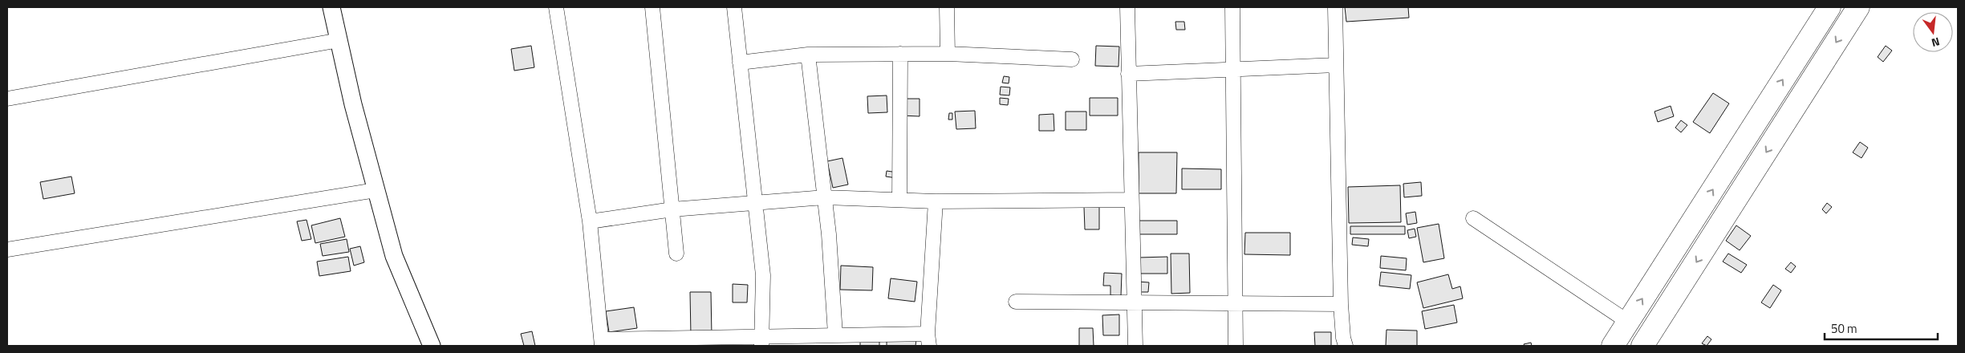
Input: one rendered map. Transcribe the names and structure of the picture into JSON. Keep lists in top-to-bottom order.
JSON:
{
  "scale_bar": "50 m",
  "north": "bottom"
}
